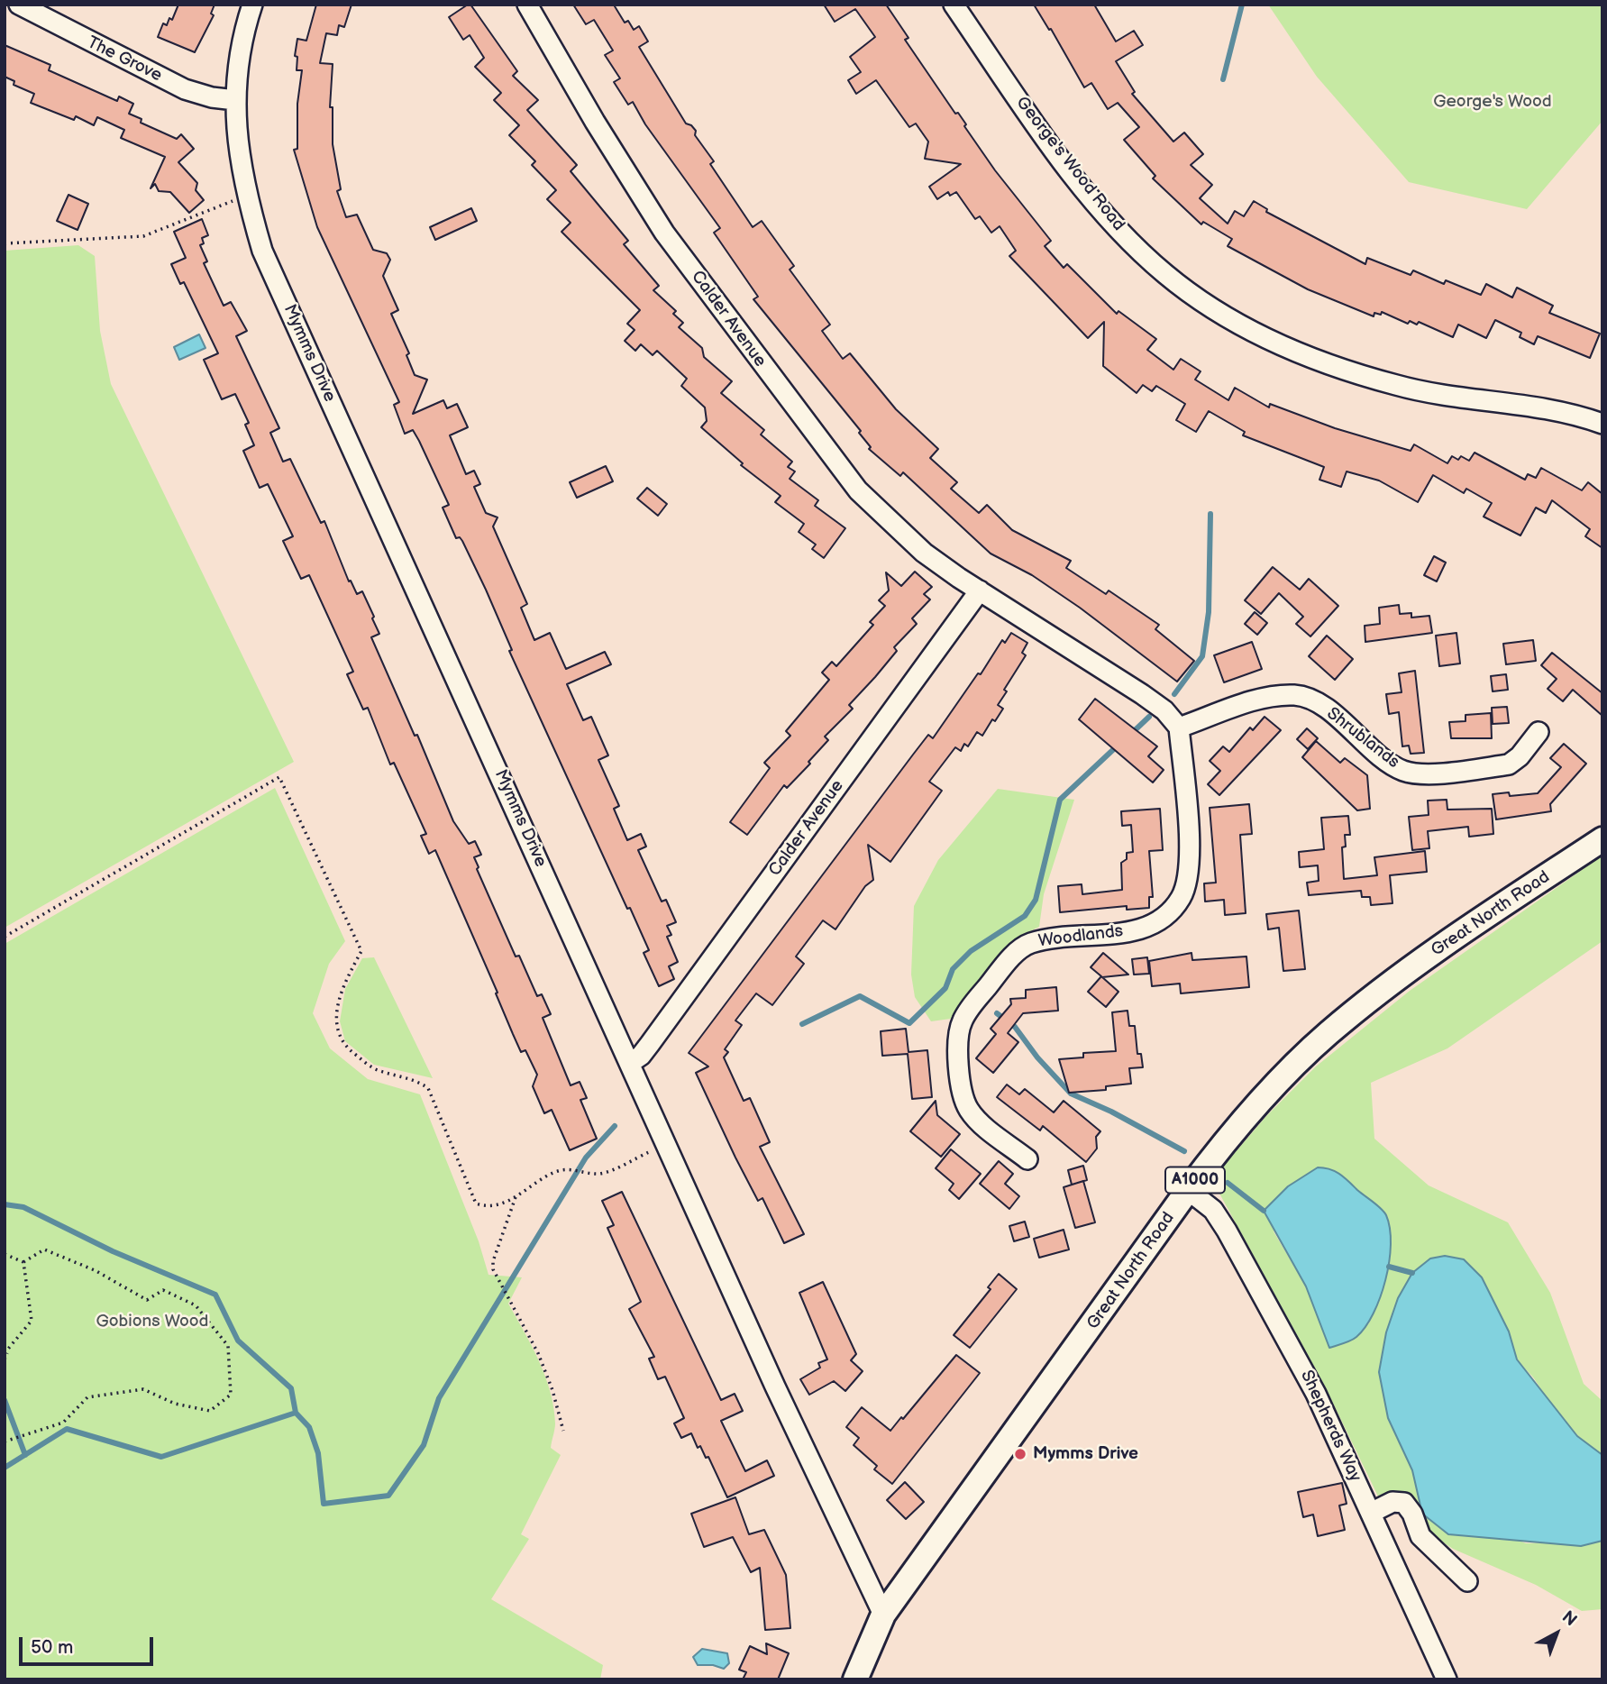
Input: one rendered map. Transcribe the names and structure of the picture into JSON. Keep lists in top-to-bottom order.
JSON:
{
  "streets": {
    "main road": ["Great North Road", "A1000"],
    "street": [
      "The Grove",
      "George's Wood Road",
      "Calder Avenue",
      "Mymms Drive",
      "Shrublands",
      "Woodlands",
      "Shepherds Way"
    ]
  },
  "crossings": [
    ["The Grove", "Mymms Drive"],
    ["Calder Avenue", "Mymms Drive"],
    ["Calder Avenue", "Shrublands"],
    ["Calder Avenue", "Woodlands"],
    ["Mymms Drive", "Great North Road"],
    ["Shrublands", "Woodlands"],
    ["Great North Road", "Shepherds Way"]
  ],
  "parks": ["George's Wood", "Gobions Wood"],
  "places": ["Mymms Drive"],
  "scale_bar": "50 m",
  "north": "top right"
}
